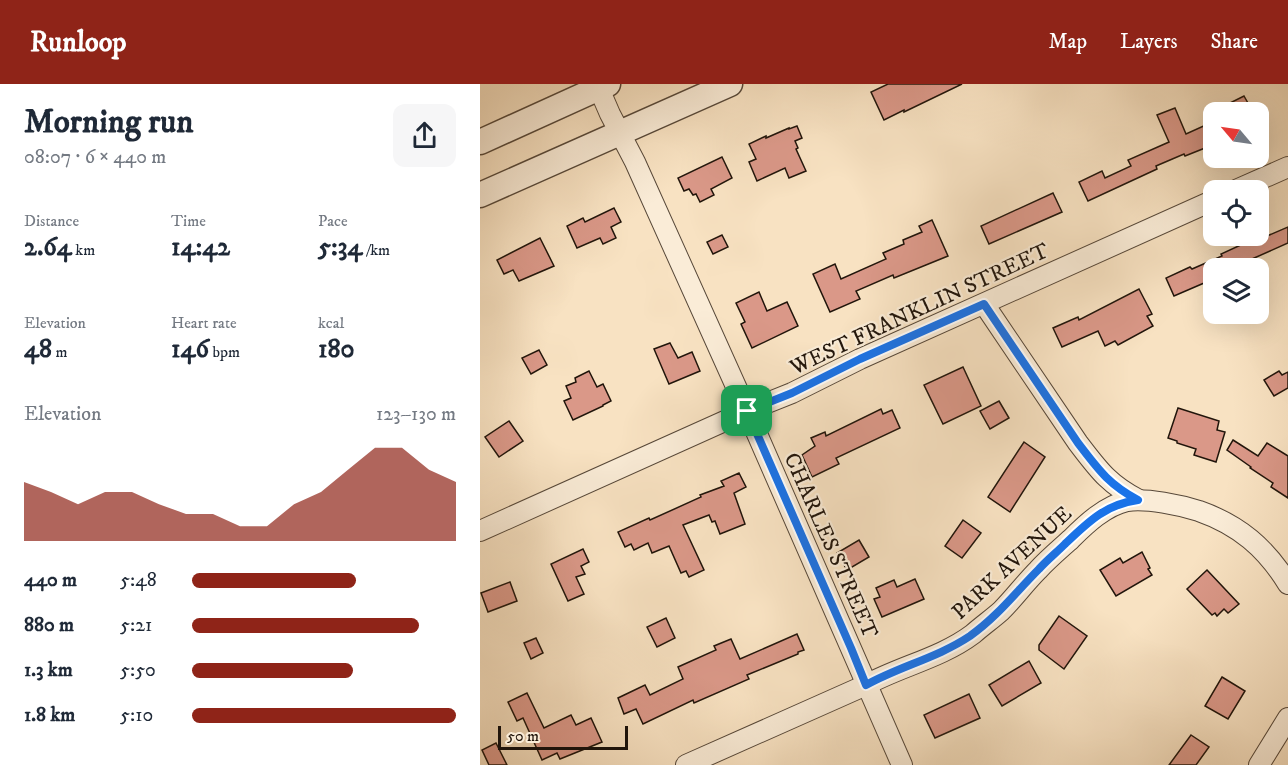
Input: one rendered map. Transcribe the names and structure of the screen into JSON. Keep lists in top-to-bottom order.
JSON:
{
  "streets": {
    "street": ["WEST FRANKLIN STREET", "CHARLES STREET", "PARK AVENUE"]
  },
  "crossings": [
    ["WEST FRANKLIN STREET", "CHARLES STREET"],
    ["CHARLES STREET", "PARK AVENUE"]
  ],
  "scale_bar": "50 m",
  "north": "top left",
  "page": {
    "header": "Runloop",
    "nav": ["Map", "Layers", "Share"],
    "heading": ["Morning run", "08:07 · 6 × 440 m"],
    "stats": [
      ["Distance", "2.64 km"],
      ["Time", "14:42"],
      ["Pace", "5:34 /km"],
      ["Elevation", "48 m"],
      ["Heart rate", "146 bpm"],
      ["kcal", "180"]
    ],
    "chart": ["Elevation", "123–130 m"],
    "list": [
      {
        "name": "440 m",
        "note": "5:48"
      },
      {
        "name": "880 m",
        "note": "5:21"
      },
      {
        "name": "1.3 km",
        "note": "5:50"
      },
      {
        "name": "1.8 km",
        "note": "5:10"
      }
    ],
    "scale": "50 m"
  }
}
